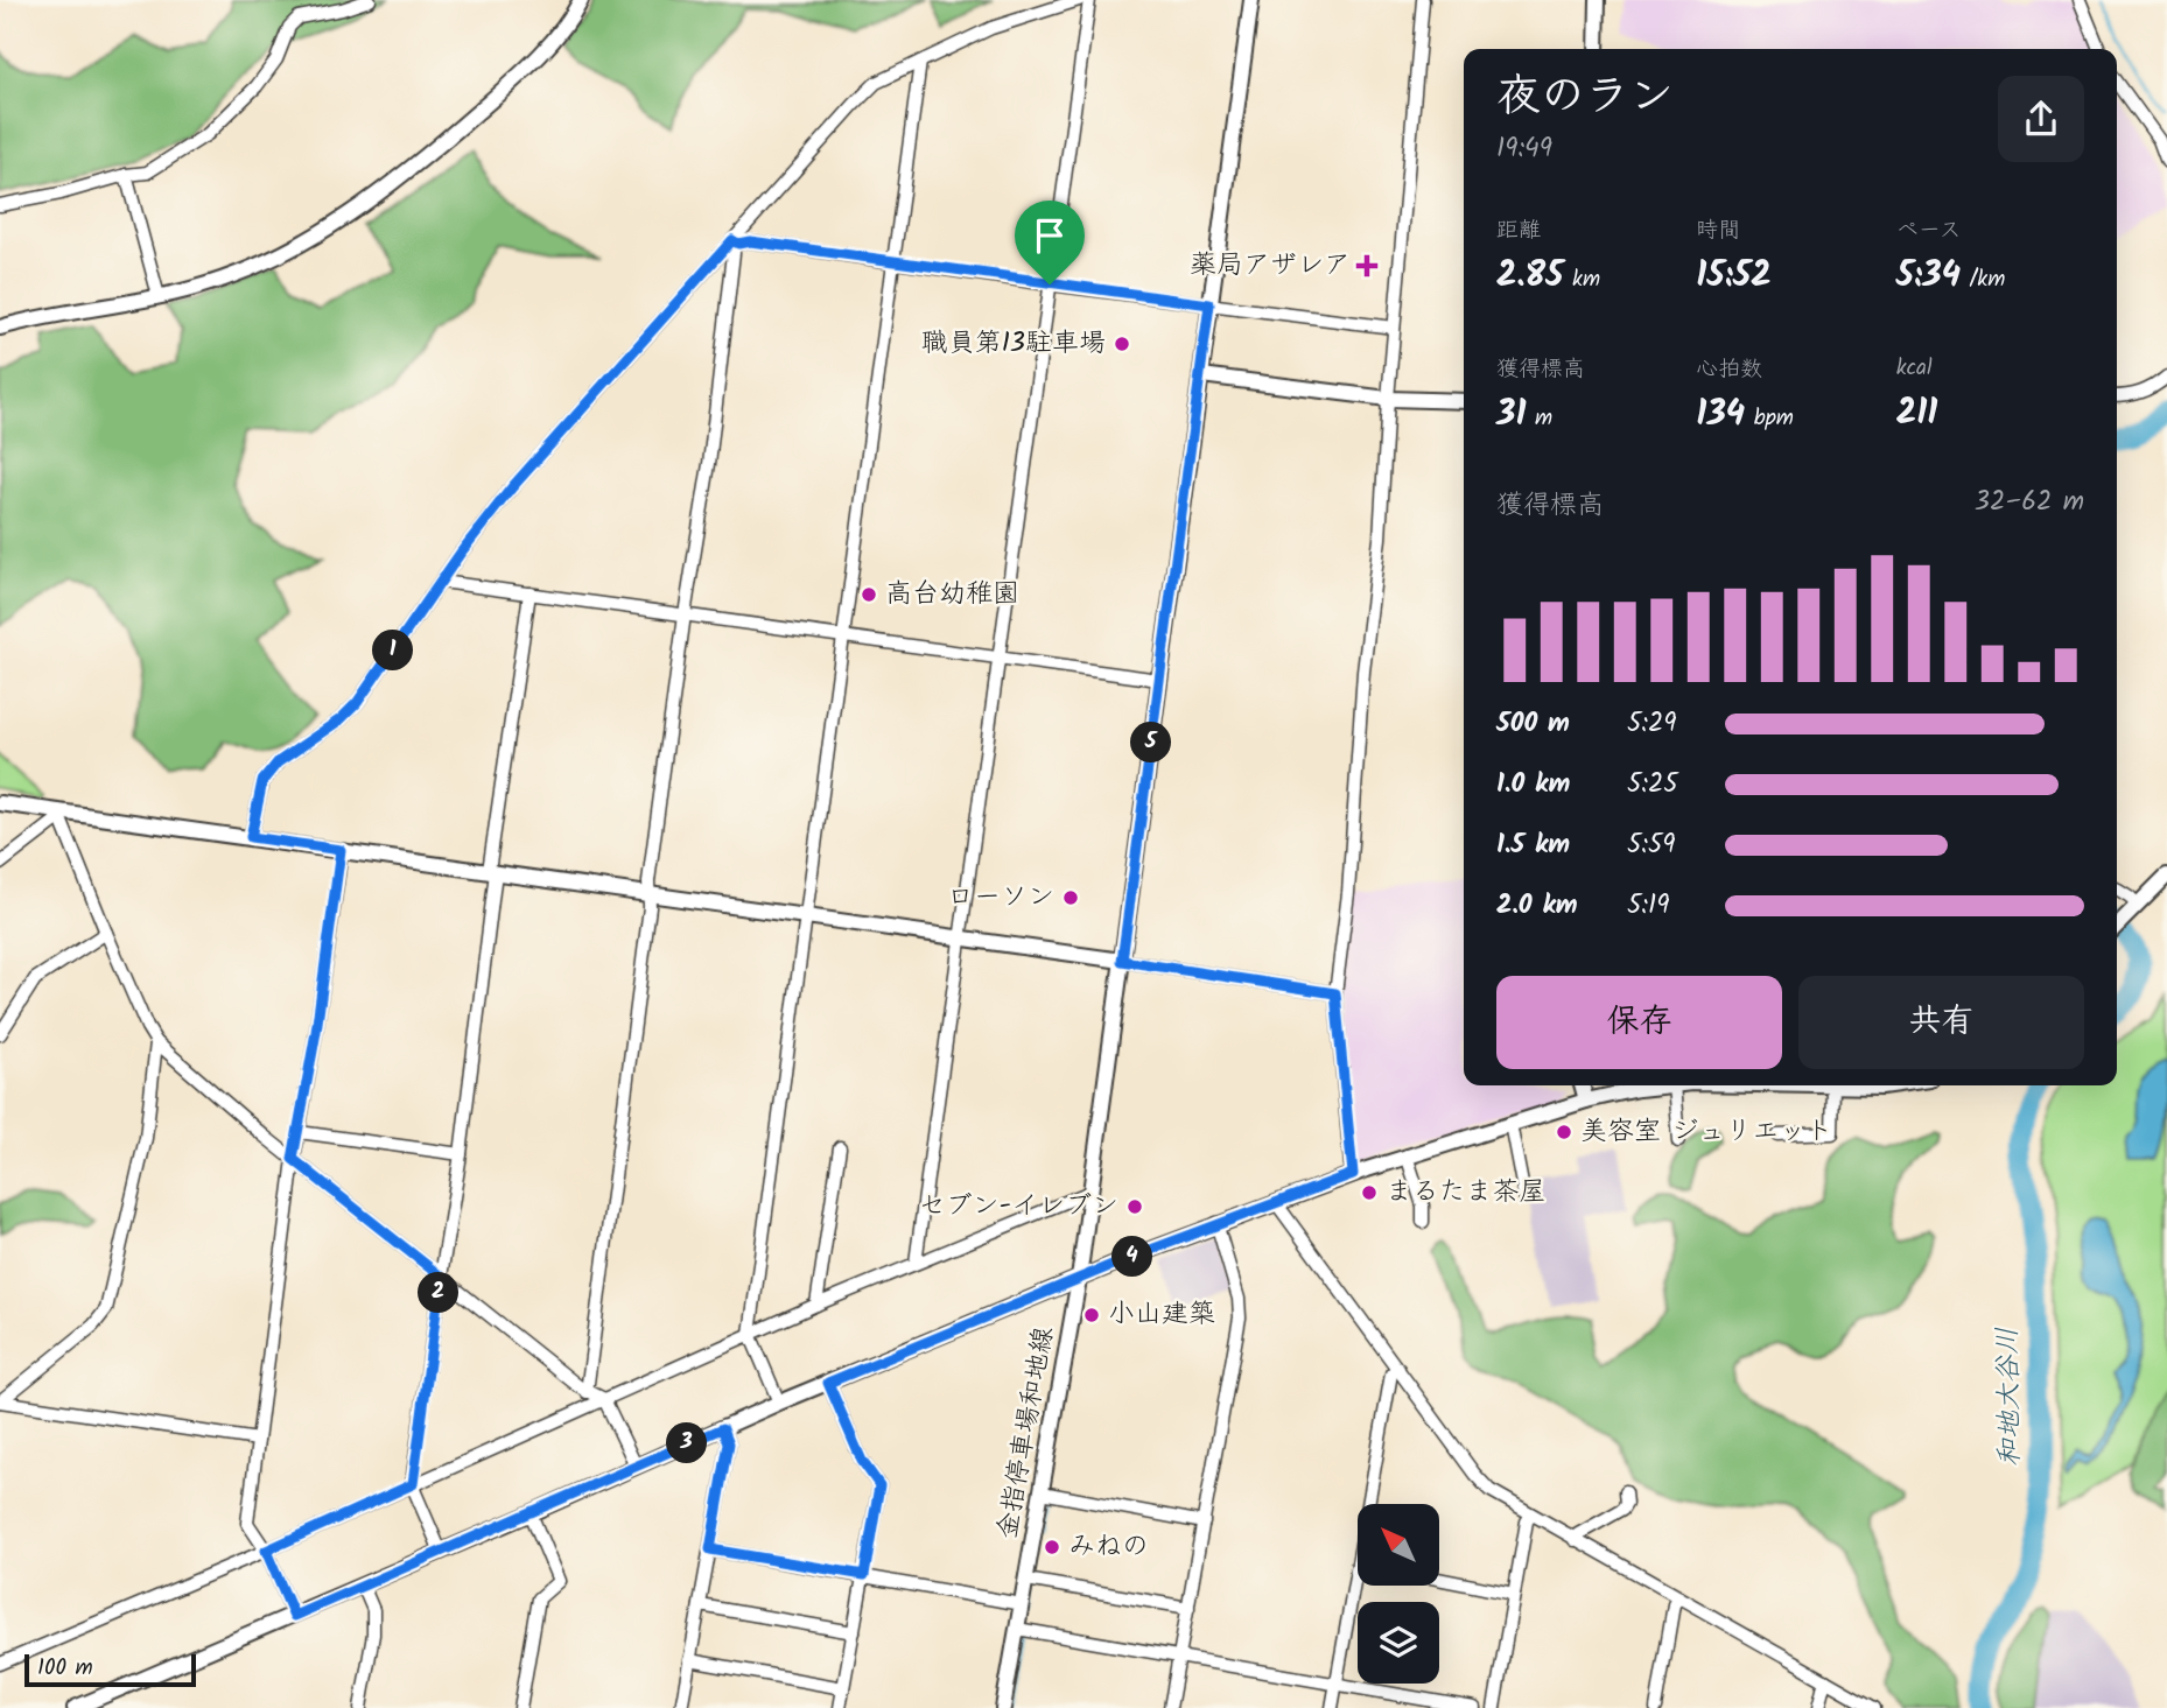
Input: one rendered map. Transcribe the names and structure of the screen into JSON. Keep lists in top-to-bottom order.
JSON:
{
  "streets": {
    "main road": ["金指停車場和地線"]
  },
  "water": ["和地大谷川"],
  "places": {
    "health": ["薬局アザレア"],
    "other": [
      "職員第13駐車場",
      "高台幼稚園",
      "ローソン",
      "美容室 ジュリエット",
      "まるたま茶屋",
      "セブン-イレブン",
      "小山建築",
      "みねの"
    ]
  },
  "scale_bar": "100 m",
  "north": "top left",
  "page": {
    "heading": ["夜のラン", "19:49"],
    "stats": [
      ["距離", "2.85 km"],
      ["時間", "15:52"],
      ["ペース", "5:34 /km"],
      ["獲得標高", "31 m"],
      ["心拍数", "134 bpm"],
      ["kcal", "211"]
    ],
    "chart": ["獲得標高", "32–62 m"],
    "pins": [
      "1",
      "5",
      "4",
      "2",
      "3"
    ],
    "list": [
      {
        "name": "500 m",
        "note": "5:29"
      },
      {
        "name": "1.0 km",
        "note": "5:25"
      },
      {
        "name": "1.5 km",
        "note": "5:59"
      },
      {
        "name": "2.0 km",
        "note": "5:19"
      }
    ],
    "buttons": ["保存", "共有"],
    "scale": "100 m"
  }
}
